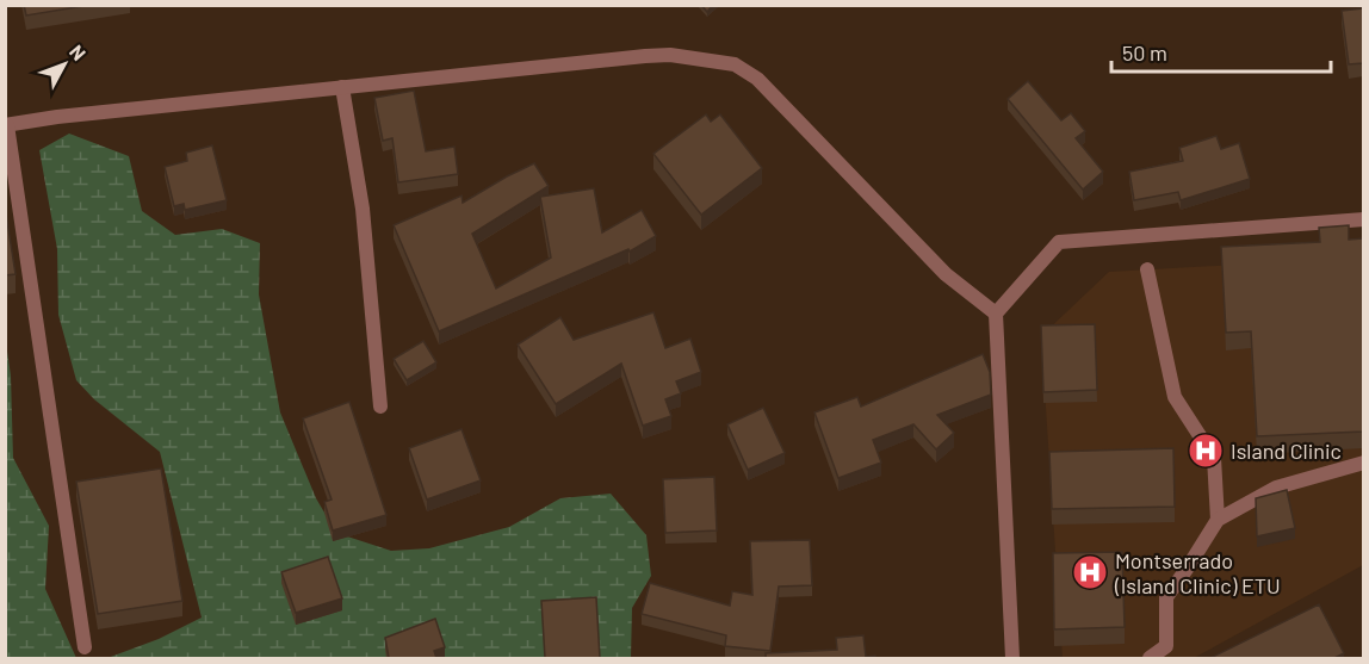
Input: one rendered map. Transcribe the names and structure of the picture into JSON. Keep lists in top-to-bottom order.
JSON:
{
  "places": {
    "hospital": ["Island Clinic", "Montserrado (Island Clinic) ETU"]
  },
  "scale_bar": "50 m",
  "north": "top right"
}
